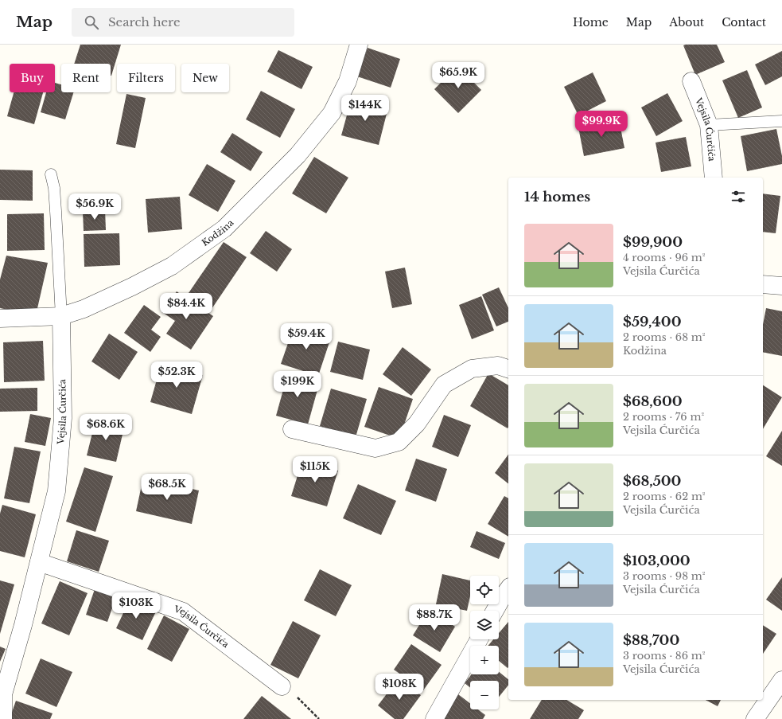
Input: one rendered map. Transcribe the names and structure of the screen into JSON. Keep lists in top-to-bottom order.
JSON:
{
  "streets": {
    "street": ["Vejsila Ćurčića", "Kodžina"]
  },
  "crossings": [
    ["Vejsila Ćurčića", "Kodžina"]
  ],
  "page": {
    "header": "Map",
    "search": "Search here",
    "nav": [
      "Home",
      "Map",
      "About",
      "Contact"
    ],
    "price": [
      "$65.9K",
      "$144K",
      "$99.9K",
      "$56.9K",
      "$84.4K",
      "$59.4K",
      "$52.3K",
      "$199K",
      "$68.6K",
      "$115K",
      "$68.5K",
      "$103K",
      "$88.7K",
      "$108K"
    ],
    "chip": [
      "Buy",
      "Rent",
      "Filters",
      "New"
    ],
    "heading": "14 homes",
    "list": [
      {
        "name": "$99,900",
        "note": "4 rooms · 96 m² · Vejsila Ćurčića"
      },
      {
        "name": "$59,400",
        "note": "2 rooms · 68 m² · Kodžina"
      },
      {
        "name": "$68,600",
        "note": "2 rooms · 76 m² · Vejsila Ćurčića"
      },
      {
        "name": "$68,500",
        "note": "2 rooms · 62 m² · Vejsila Ćurčića"
      },
      {
        "name": "$103,000",
        "note": "3 rooms · 98 m² · Vejsila Ćurčića"
      },
      {
        "name": "$88,700",
        "note": "3 rooms · 86 m² · Vejsila Ćurčića"
      }
    ],
    "map_buttons": ["+", "−"]
  }
}
